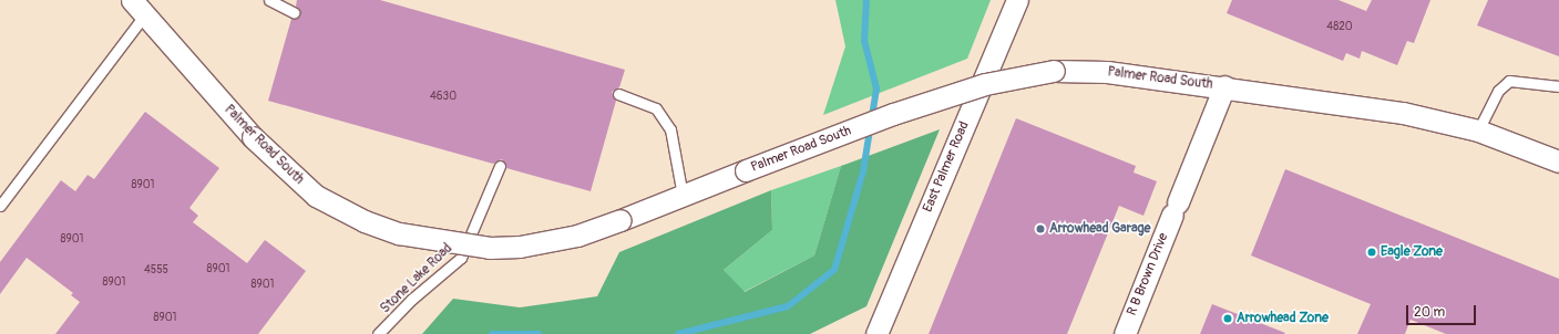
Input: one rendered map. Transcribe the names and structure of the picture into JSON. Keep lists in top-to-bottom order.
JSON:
{
  "streets": {
    "street": ["Palmer Road South", "East Palmer Road", "R B Brown Drive"],
    "lane": ["Stone Lake Road"]
  },
  "crossings": [
    ["Palmer Road South", "R B Brown Drive"]
  ],
  "places": ["Arrowhead Garage", "Eagle Zone", "Arrowhead Zone"],
  "house_numbers": [
    "4820",
    "4630",
    "8901",
    "8901",
    "8901",
    "4555",
    "8901",
    "8901",
    "8901"
  ],
  "scale_bar": "20 m"
}
